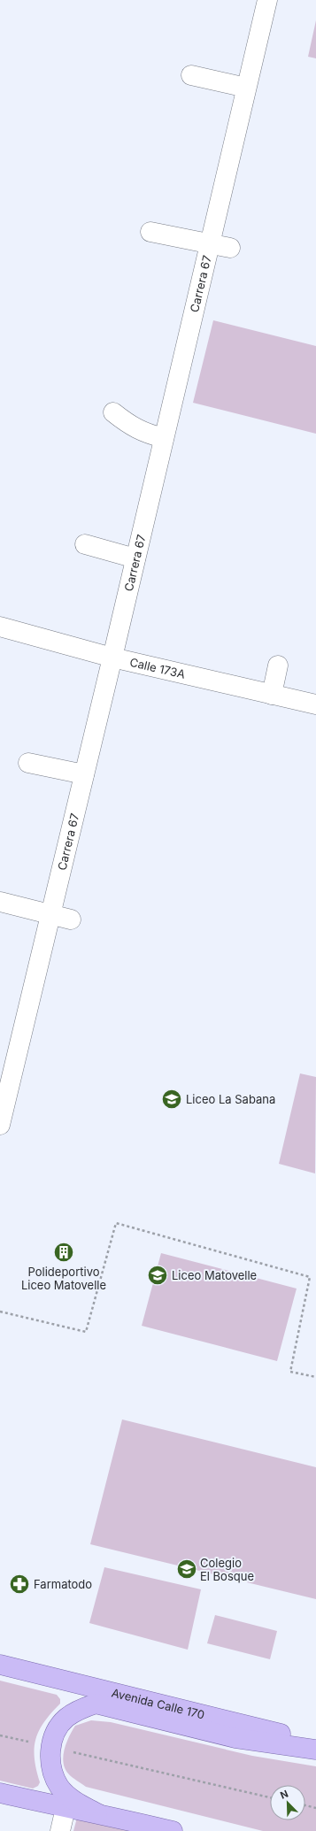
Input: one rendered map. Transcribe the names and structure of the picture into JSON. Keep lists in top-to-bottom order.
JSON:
{
  "streets": {
    "main road": ["Avenida Calle 170"],
    "street": ["Carrera 67", "Calle 173A"]
  },
  "crossings": [
    ["Carrera 67", "Calle 173A"]
  ],
  "places": {
    "school or university": ["Liceo La Sabana", "Liceo Matovelle", "Colegio El Bosque"],
    "building": ["Polideportivo Liceo Matovelle"],
    "pharmacy": ["Farmatodo"]
  },
  "north": "top left"
}
